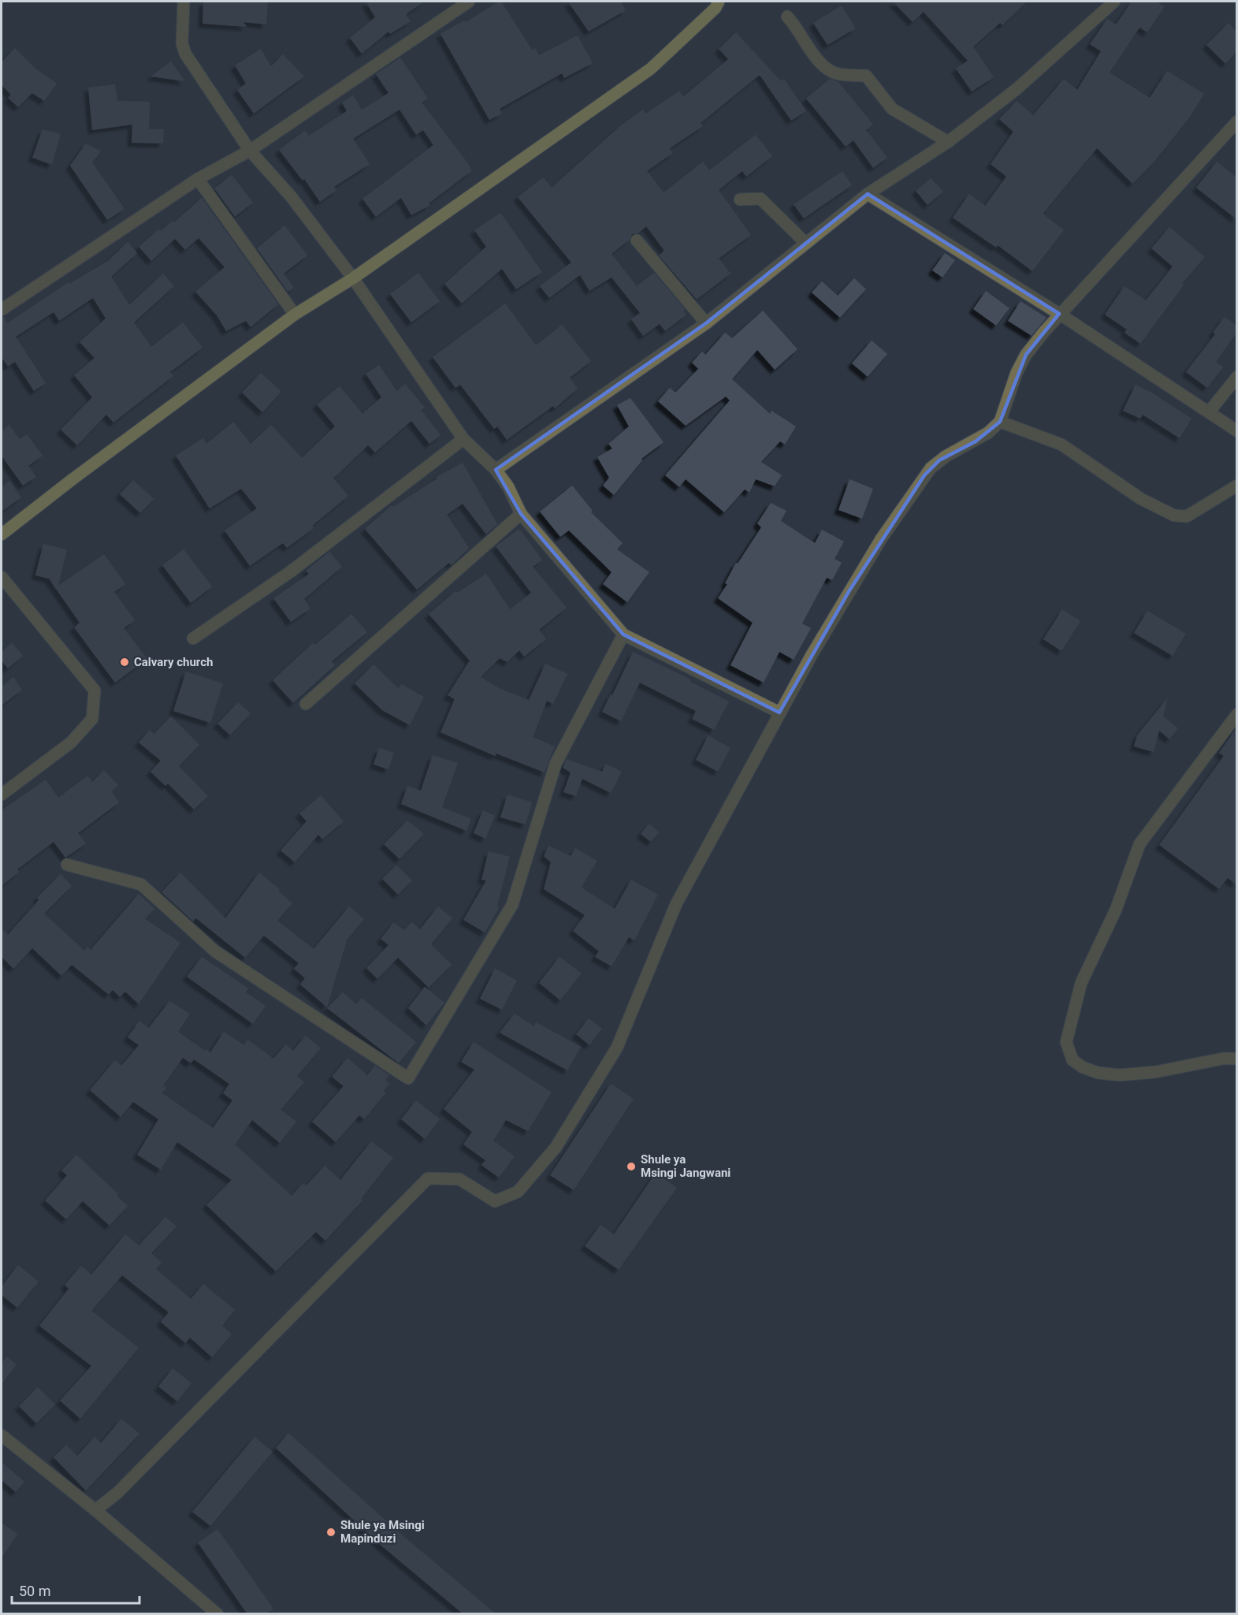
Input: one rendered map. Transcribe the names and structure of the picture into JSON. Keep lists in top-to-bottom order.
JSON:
{
  "places": ["Calvary church", "Shule ya Msingi Jangwani", "Shule ya Msingi Mapinduzi"],
  "scale_bar": "50 m"
}
